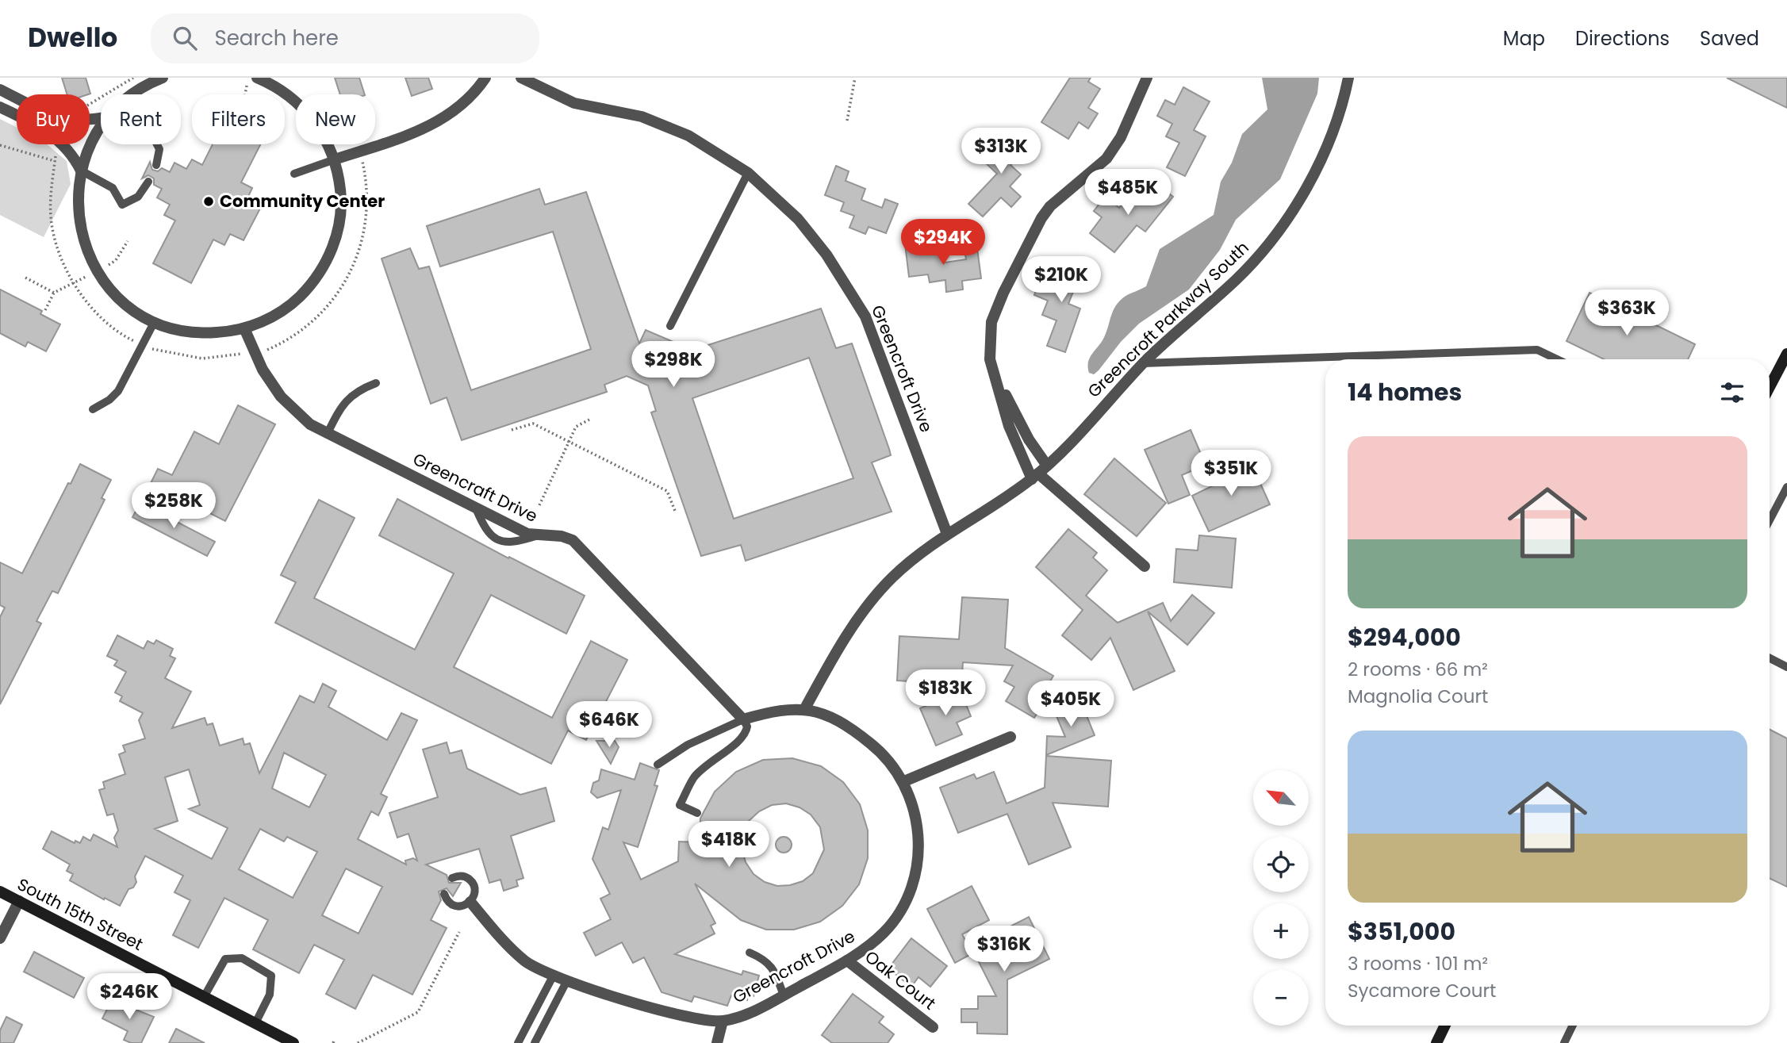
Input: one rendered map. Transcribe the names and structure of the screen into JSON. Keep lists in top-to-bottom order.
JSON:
{
  "streets": {
    "street": [
      "Greencroft Parkway South",
      "Greencroft Drive",
      "Greencraft Drive",
      "South 15th Street",
      "Oak Court"
    ]
  },
  "crossings": [
    ["Greencroft Parkway South", "Greencroft Drive"],
    ["Greencroft Drive", "Greencraft Drive"],
    ["Greencroft Drive", "Oak Court"]
  ],
  "places": ["Community Center"],
  "north": "top left",
  "page": {
    "header": "Dwello",
    "search": "Search here",
    "nav": ["Map", "Directions", "Saved"],
    "chip": [
      "Buy",
      "Rent",
      "Filters",
      "New"
    ],
    "price": [
      "$313K",
      "$485K",
      "$294K",
      "$210K",
      "$363K",
      "$298K",
      "$351K",
      "$258K",
      "$183K",
      "$405K",
      "$646K",
      "$418K",
      "$316K",
      "$246K"
    ],
    "heading": "14 homes",
    "list": [
      {
        "name": "$294,000",
        "note": "2 rooms · 66 m² · Magnolia Court"
      },
      {
        "name": "$351,000",
        "note": "3 rooms · 101 m² · Sycamore Court"
      }
    ],
    "map_buttons": ["+", "−"]
  }
}
